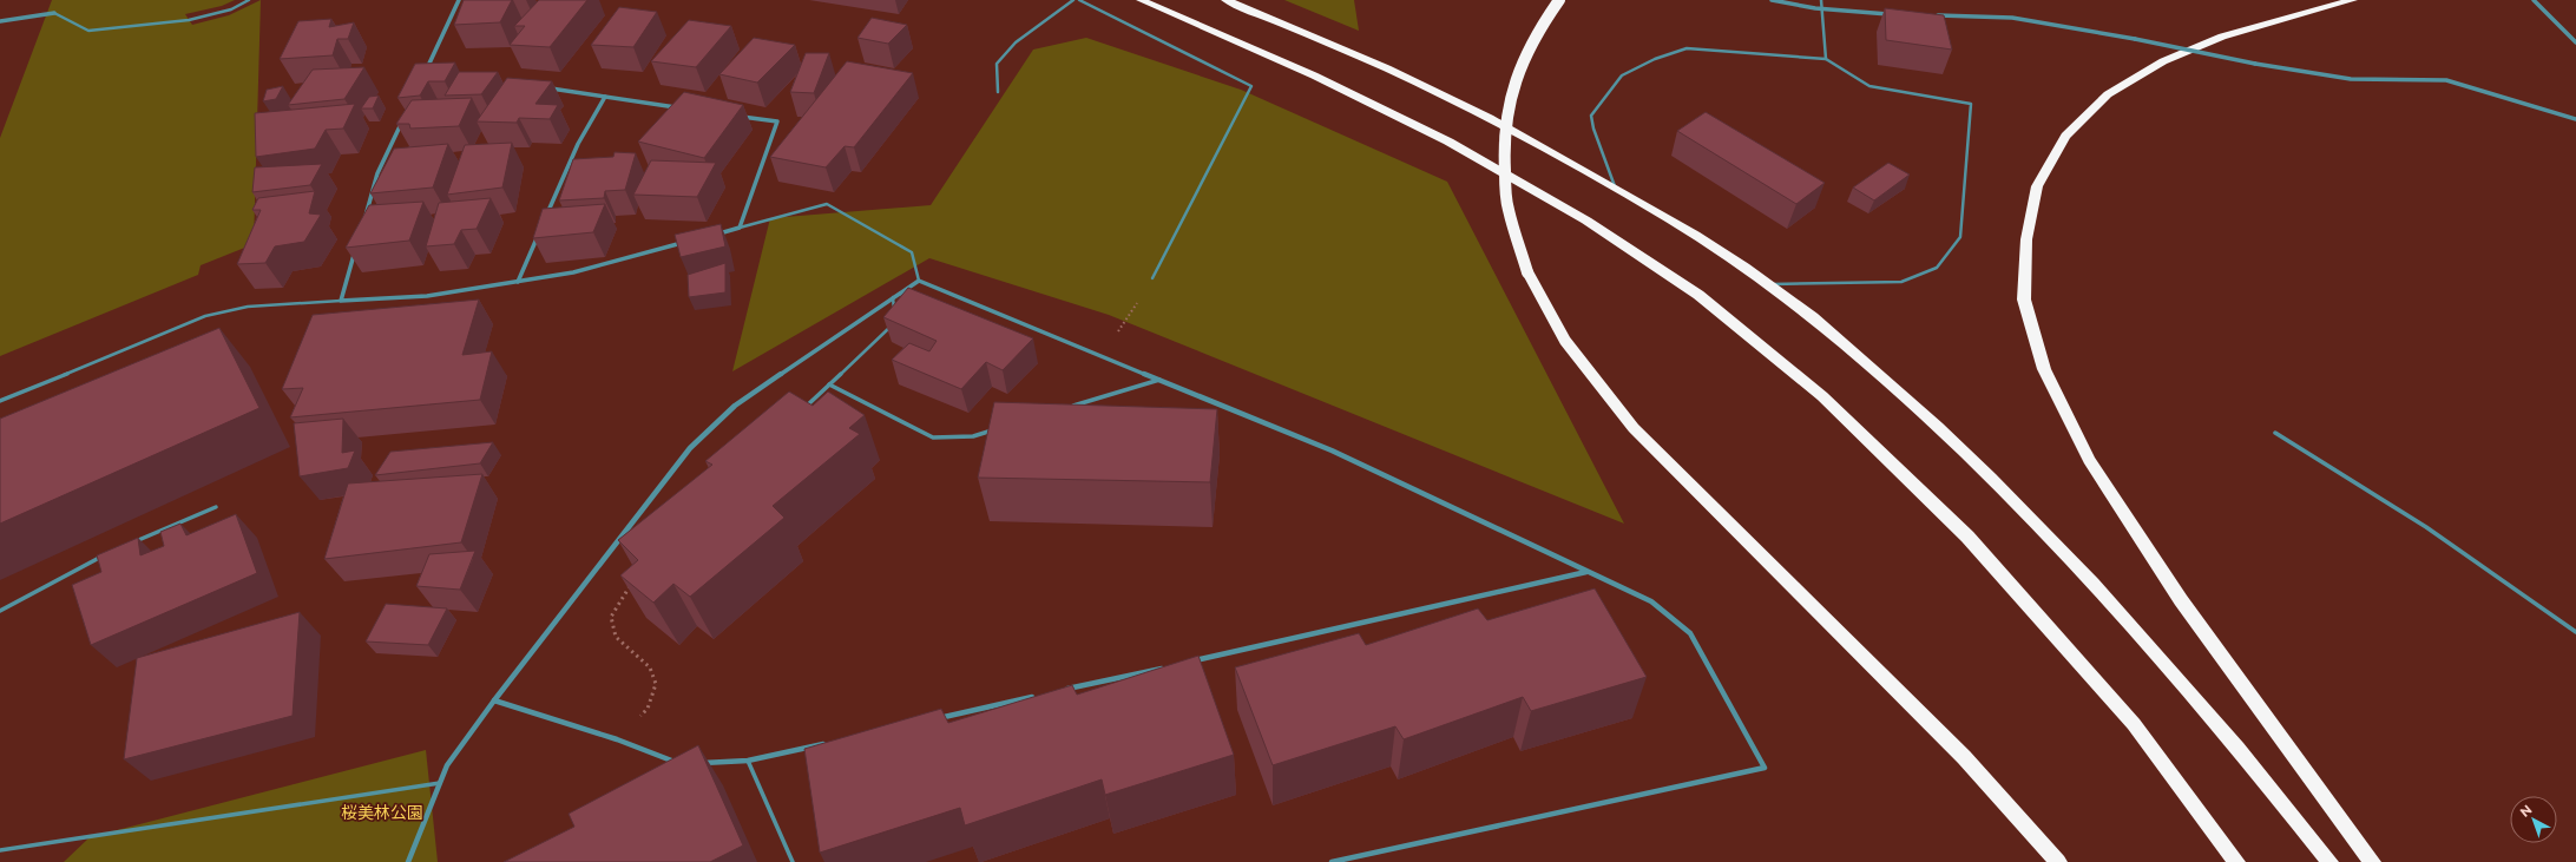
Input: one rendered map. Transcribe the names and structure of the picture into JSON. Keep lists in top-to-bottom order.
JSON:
{
  "parks": ["桜美林公園"],
  "north": "top left"
}
